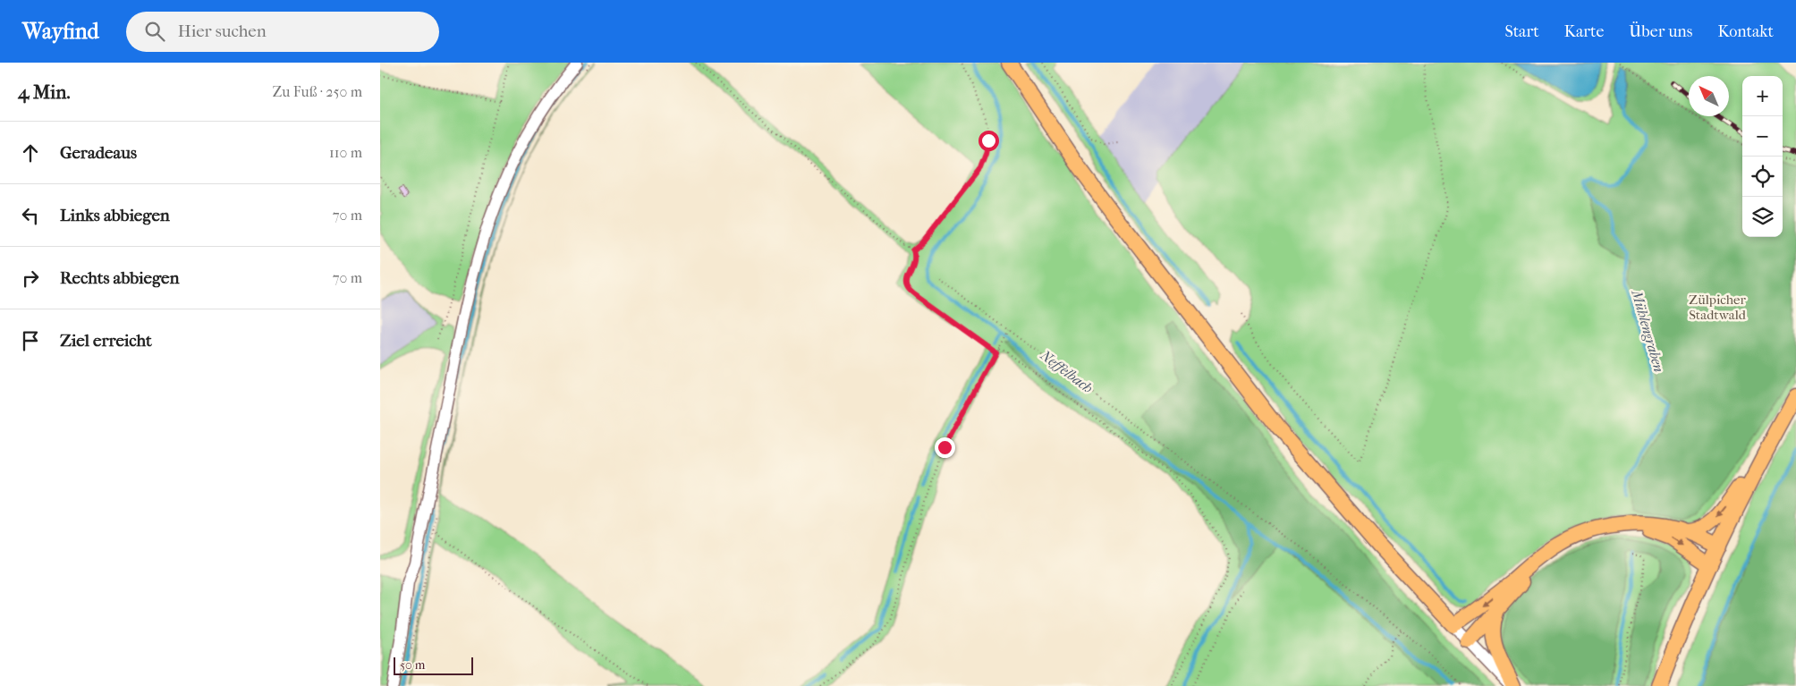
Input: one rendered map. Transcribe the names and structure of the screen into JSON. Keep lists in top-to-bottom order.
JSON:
{
  "water": ["Mühlengraben", "Neffelbach"],
  "parks": ["Zülpicher Stadtwald"],
  "scale_bar": "50 m",
  "north": "top left",
  "page": {
    "header": "Wayfind",
    "search": "Hier suchen",
    "nav": [
      "Start",
      "Karte",
      "Über uns",
      "Kontakt"
    ],
    "heading": ["4 Min.", "Zu Fuß · 250 m"],
    "map_buttons": ["+", "−"],
    "list": [
      ["Geradeaus", "110 m"],
      ["Links abbiegen", "70 m"],
      ["Rechts abbiegen", "70 m"],
      "Ziel erreicht"
    ],
    "scale": "50 m"
  }
}
